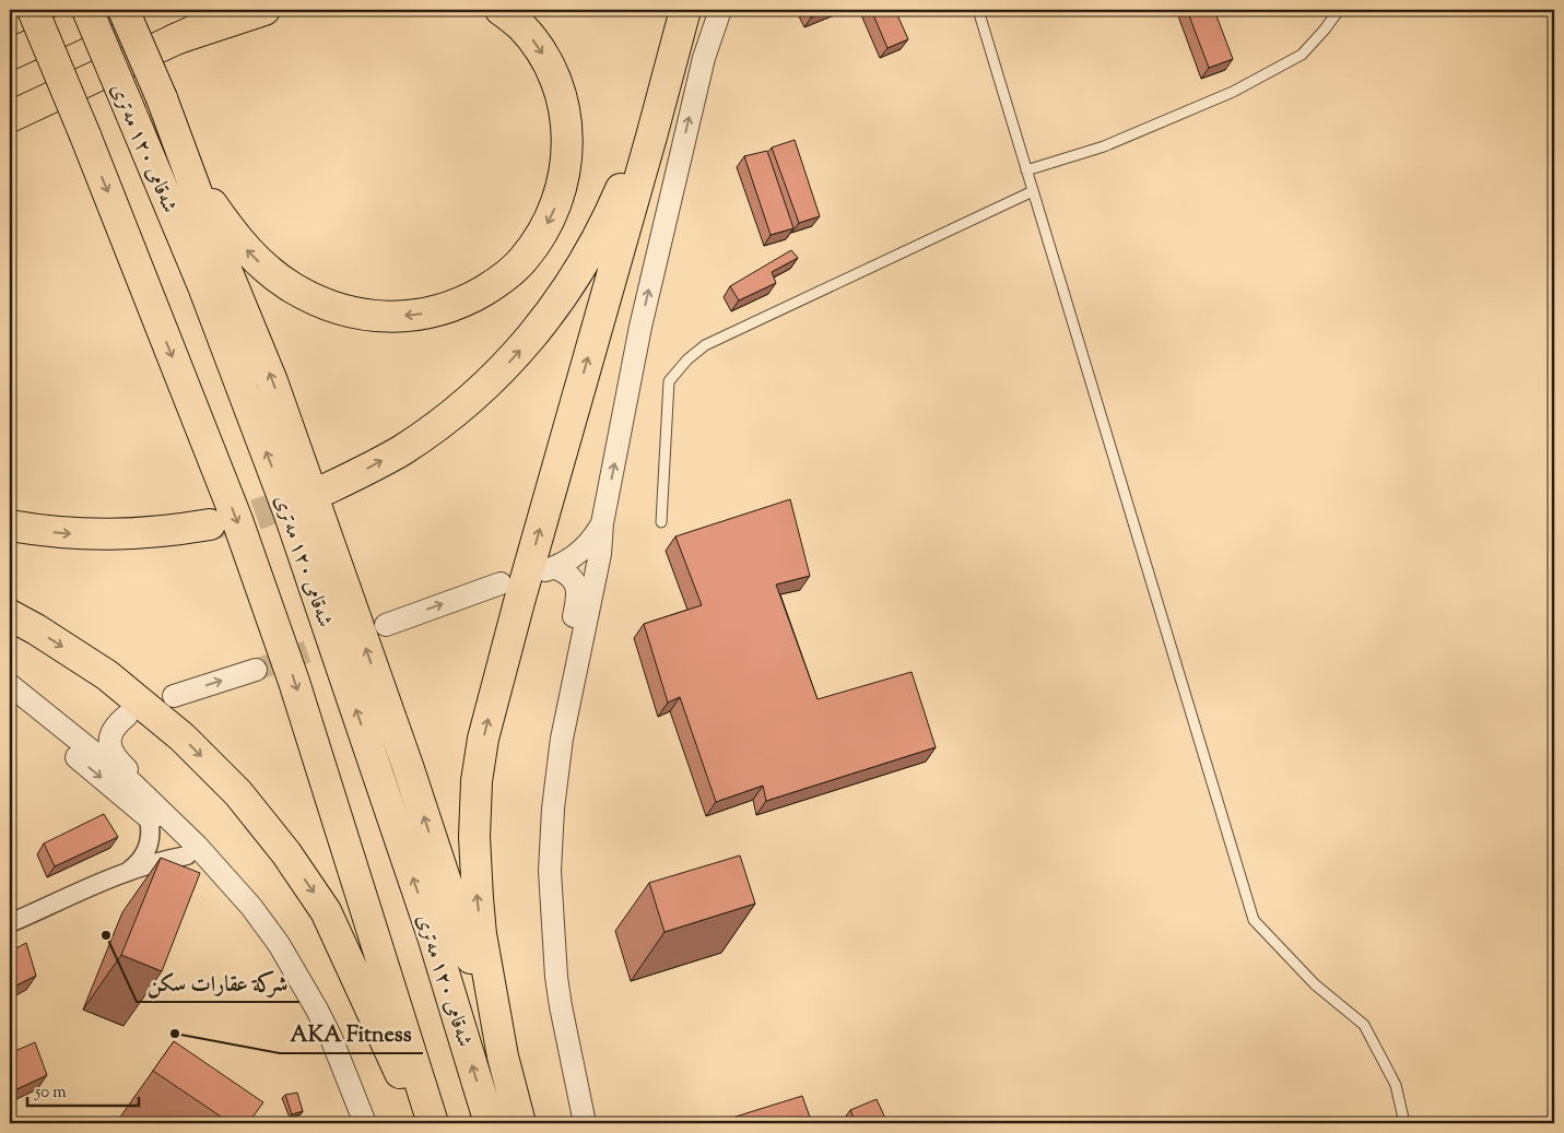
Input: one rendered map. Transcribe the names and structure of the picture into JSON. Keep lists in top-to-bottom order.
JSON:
{
  "streets": {
    "highway": ["شەقامی ١٢٠ مەتری"]
  },
  "places": ["شركة عقارات سكن", "AKA Fitness"],
  "scale_bar": "50 m"
}
